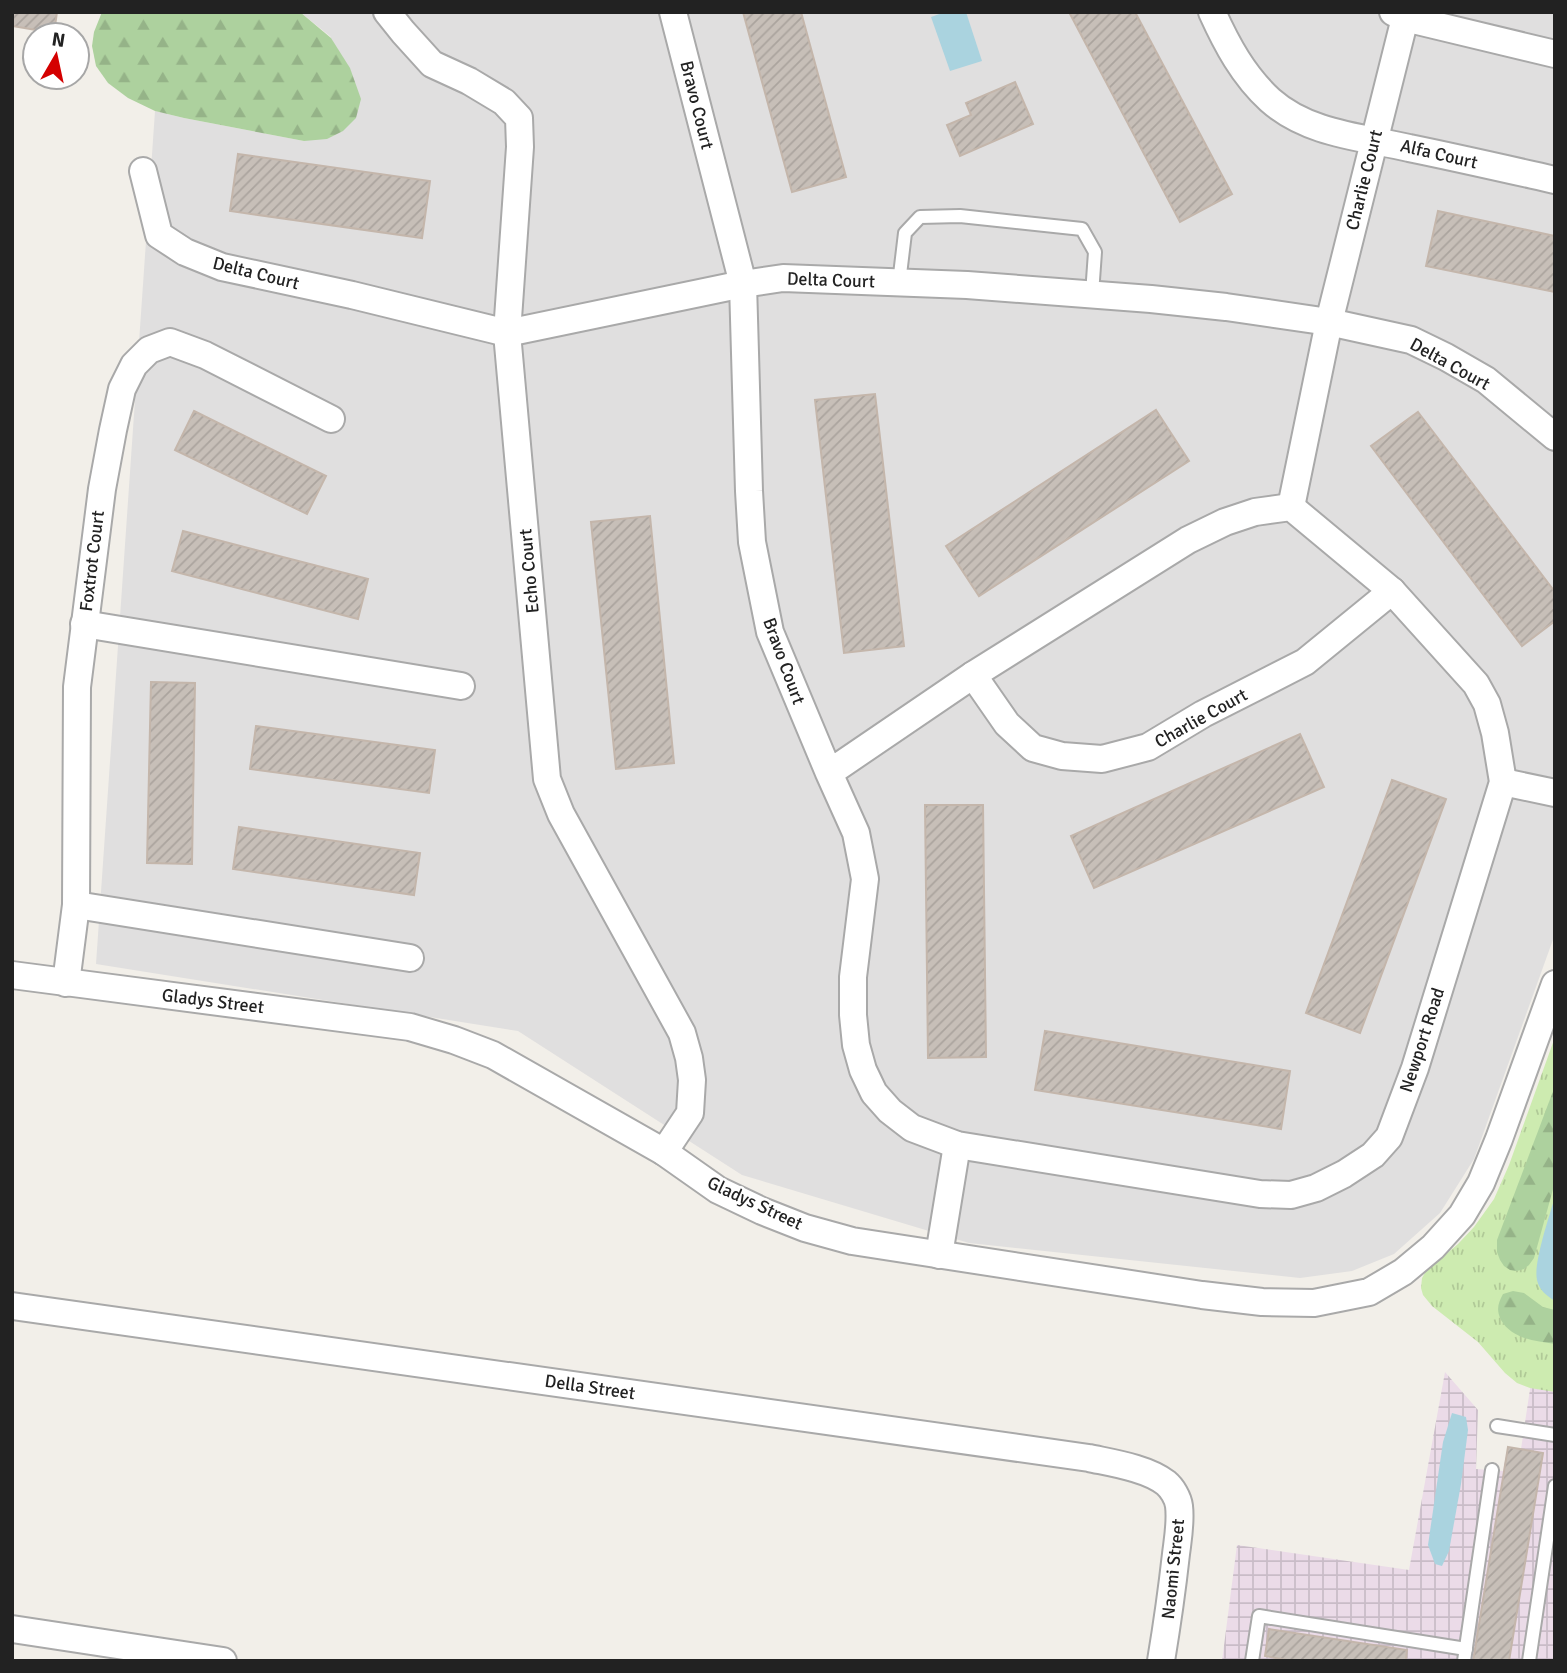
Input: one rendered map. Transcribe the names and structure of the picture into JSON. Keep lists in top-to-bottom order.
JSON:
{
  "streets": {
    "street": [
      "Bravo Court",
      "Alfa Court",
      "Charlie Court",
      "Delta Court",
      "Foxtrot Court",
      "Echo Court",
      "Gladys Street",
      "Newport Road",
      "Della Street",
      "Naomi Street"
    ]
  },
  "crossings": [
    ["Bravo Court", "Delta Court"],
    ["Bravo Court", "Newport Road"],
    ["Alfa Court", "Charlie Court"],
    ["Charlie Court", "Delta Court"],
    ["Delta Court", "Echo Court"],
    ["Foxtrot Court", "Gladys Street"],
    ["Echo Court", "Gladys Street"],
    ["Della Street", "Naomi Street"]
  ],
  "north": "top"
}
